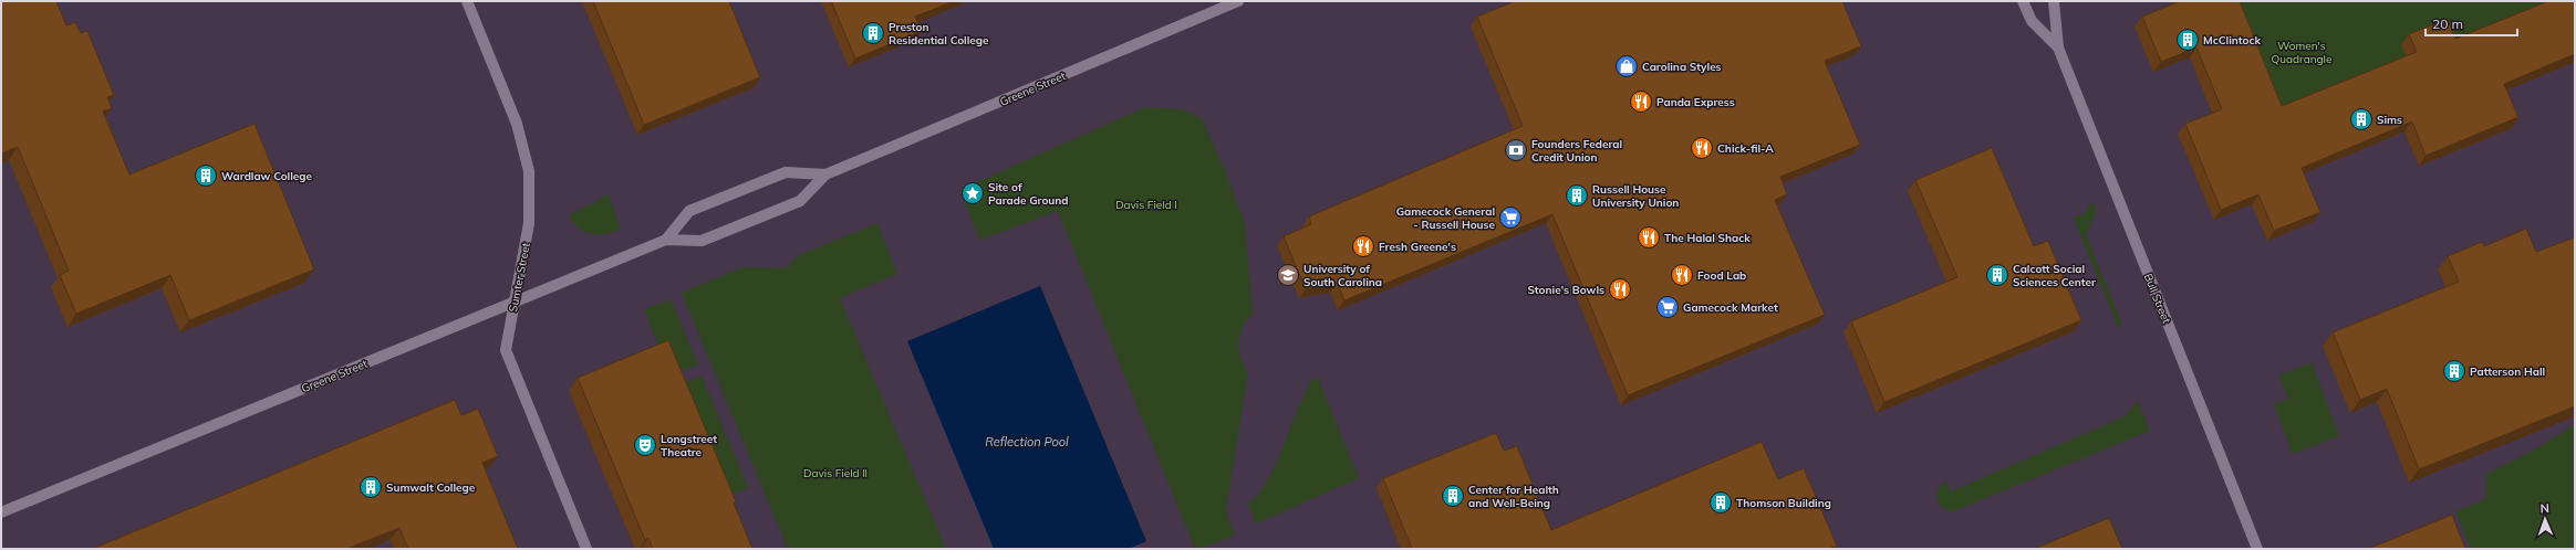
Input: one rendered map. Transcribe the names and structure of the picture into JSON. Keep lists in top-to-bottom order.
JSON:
{
  "streets": {
    "street": ["Greene Street", "Sumter Street", "Bull Street"]
  },
  "crossings": [
    ["Greene Street", "Sumter Street"]
  ],
  "water": ["Reflection Pool"],
  "parks": ["Women's Quadrangle", "Davis Field I", "Davis Field ll"],
  "places": {
    "building": [
      "Preston Residential College",
      "McClintock",
      "Sims",
      "Wardlaw College",
      "Russell House University Union",
      "Calcott Social Sciences Center",
      "Patterson Hall",
      "Sumwalt College",
      "Center for Health and Well-Being",
      "Thomson Building"
    ],
    "shop": ["Carolina Styles"],
    "restaurant": [
      "Panda Express",
      "Chick-fil-A",
      "The Halal Shack",
      "Fresh Greene's",
      "Food Lab",
      "Stonie's Bowls"
    ],
    "bank": ["Founders Federal Credit Union"],
    "place": ["Site of Parade Ground"],
    "supermarket": ["Gamecock General - Russell House", "Gamecock Market"],
    "school or university": ["University of South Carolina"],
    "theatre": ["Longstreet Theatre"]
  },
  "scale_bar": "20 m",
  "north": "top"
}
